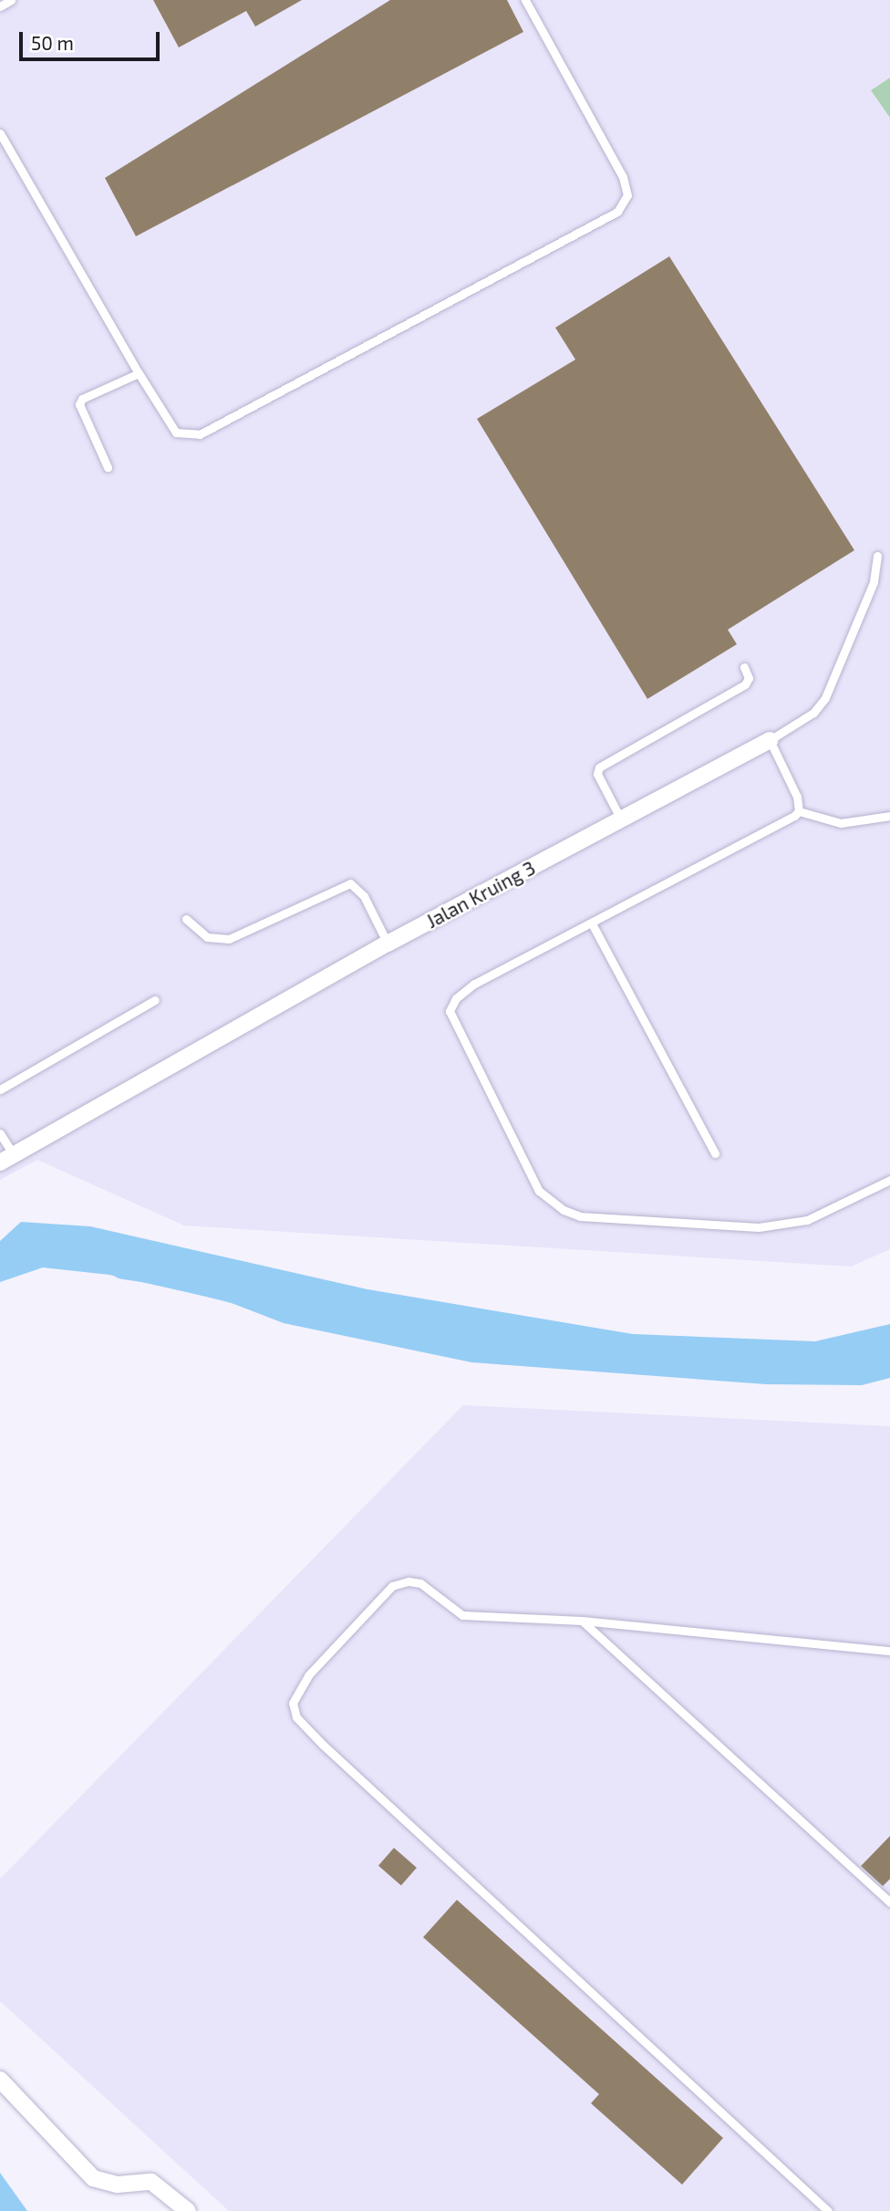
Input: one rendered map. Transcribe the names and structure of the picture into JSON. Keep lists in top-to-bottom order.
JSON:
{
  "streets": {
    "street": ["Jalan Kruing 3"]
  },
  "scale_bar": "50 m"
}
